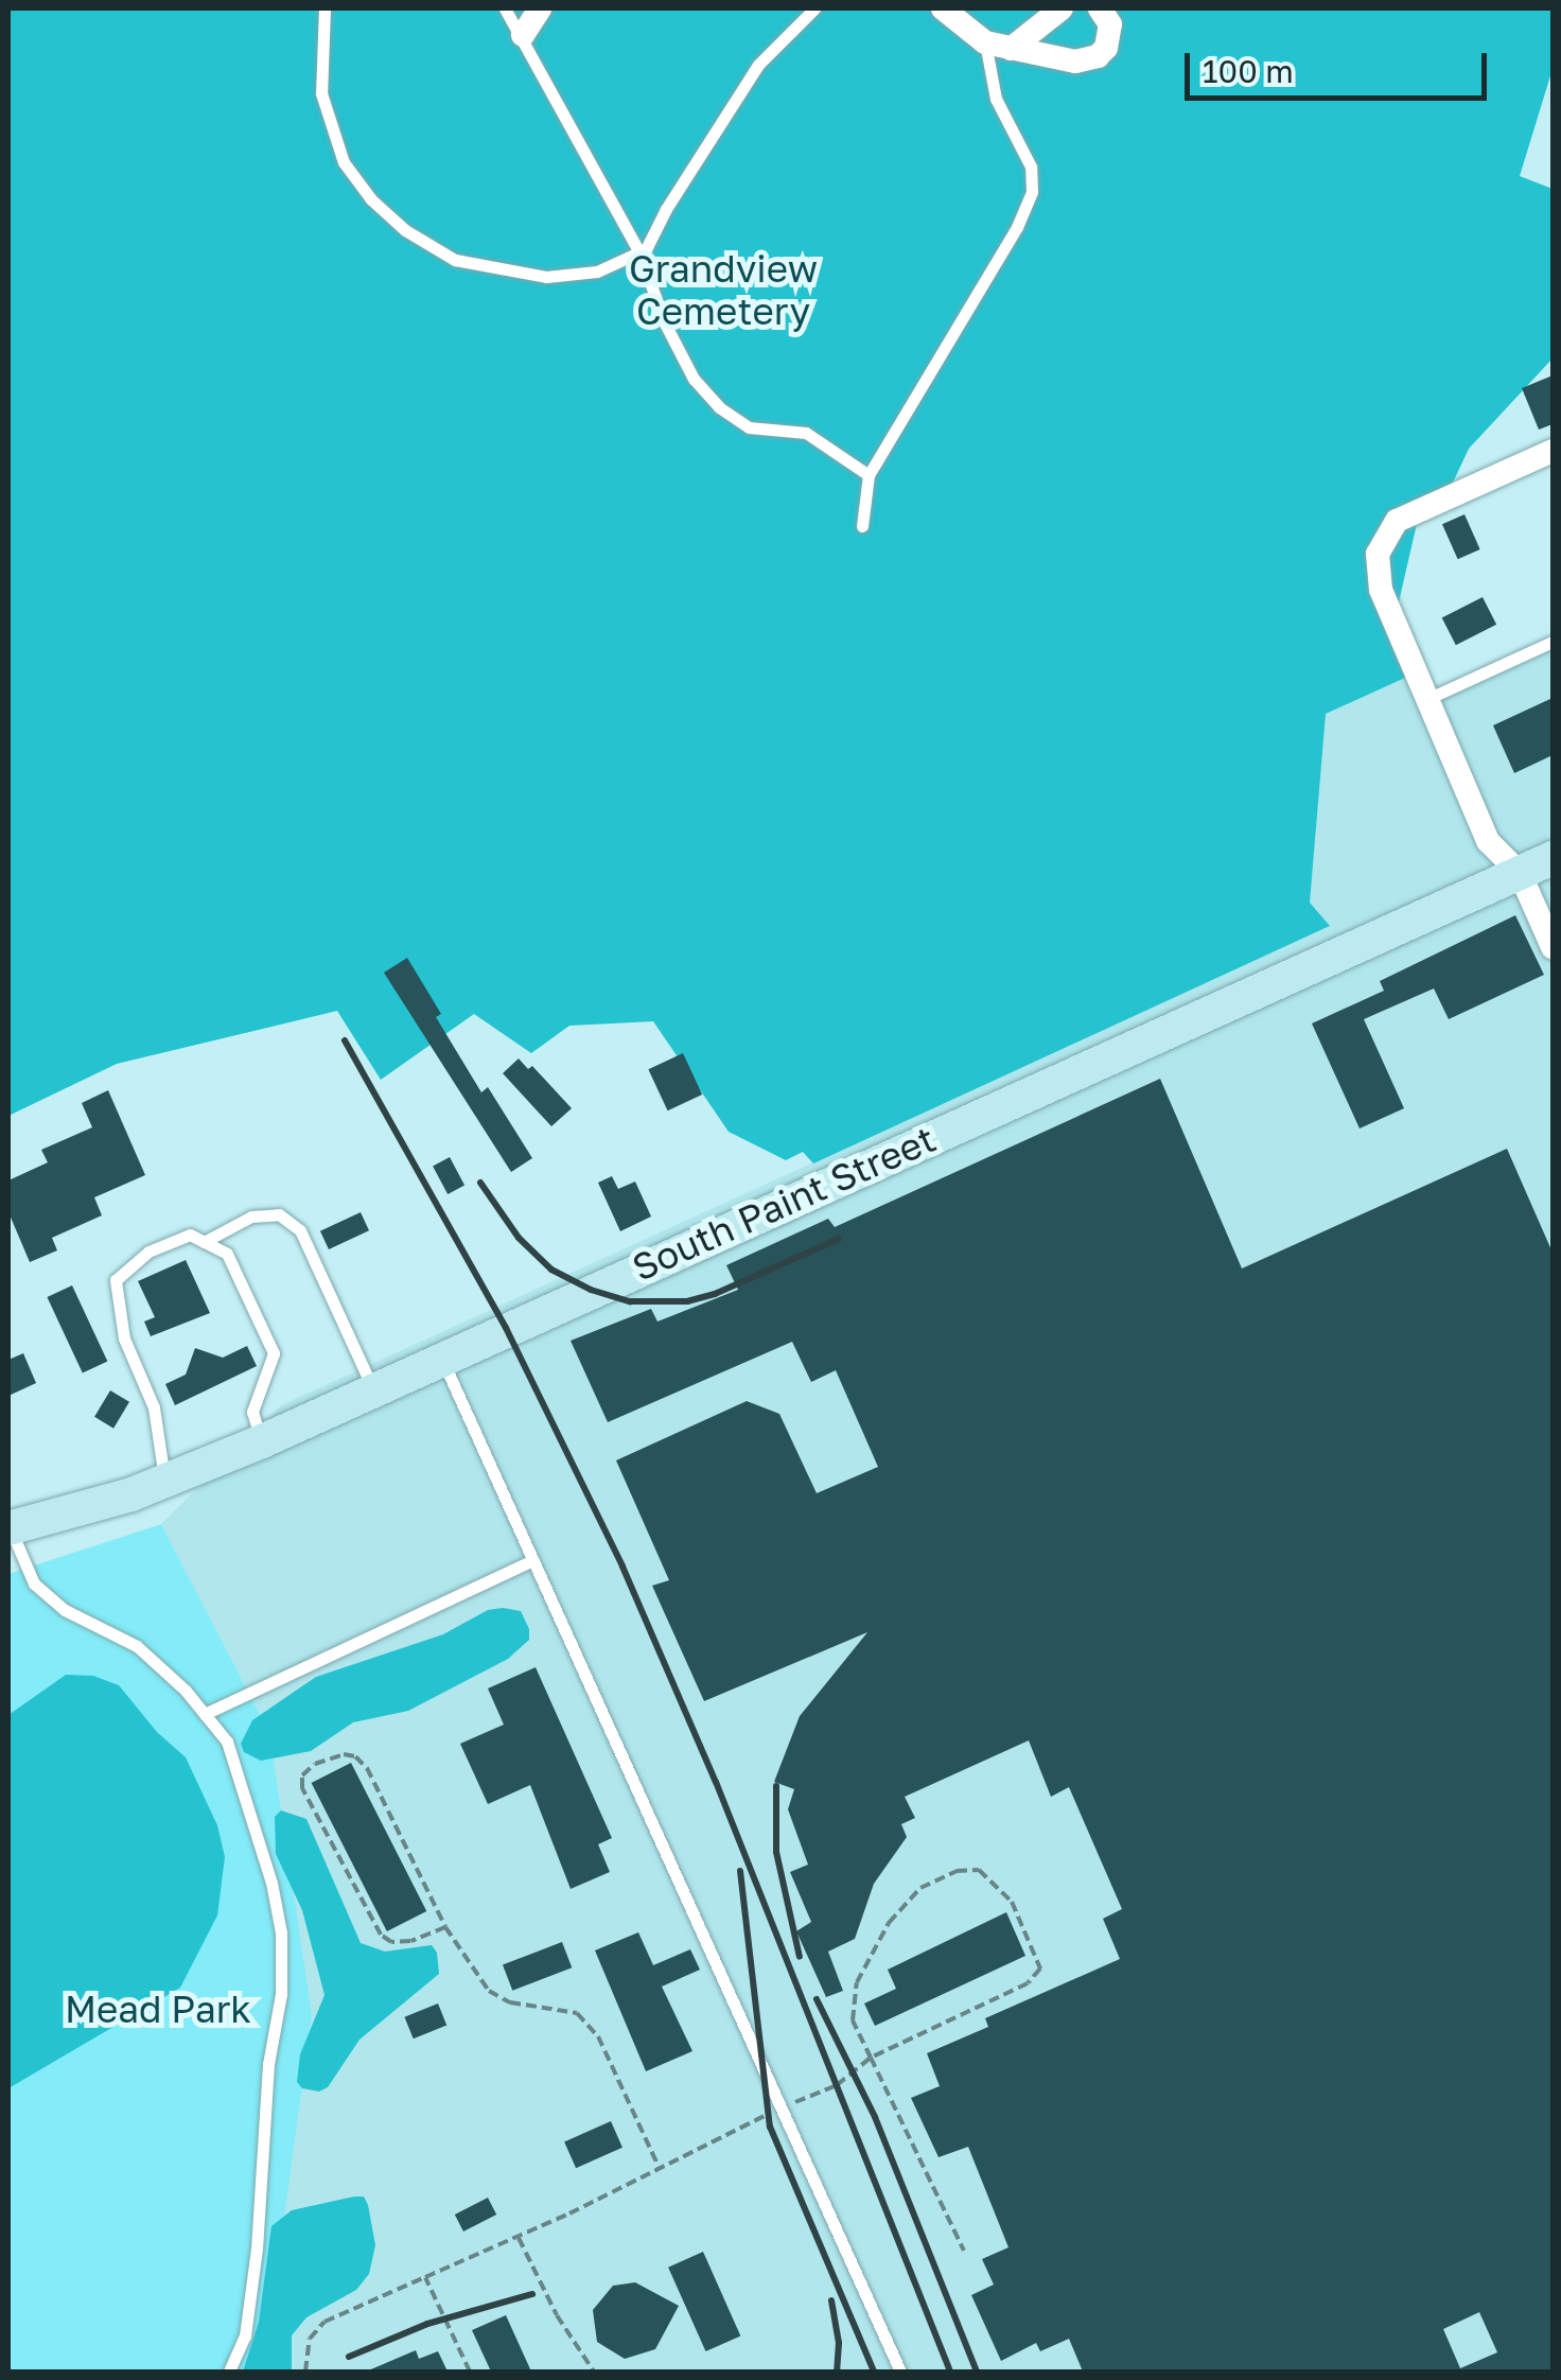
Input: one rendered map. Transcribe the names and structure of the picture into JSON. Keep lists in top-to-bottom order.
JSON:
{
  "streets": {
    "main road": ["South Paint Street"]
  },
  "parks": ["Grandview Cemetery", "Mead Park"],
  "scale_bar": "100 m"
}
